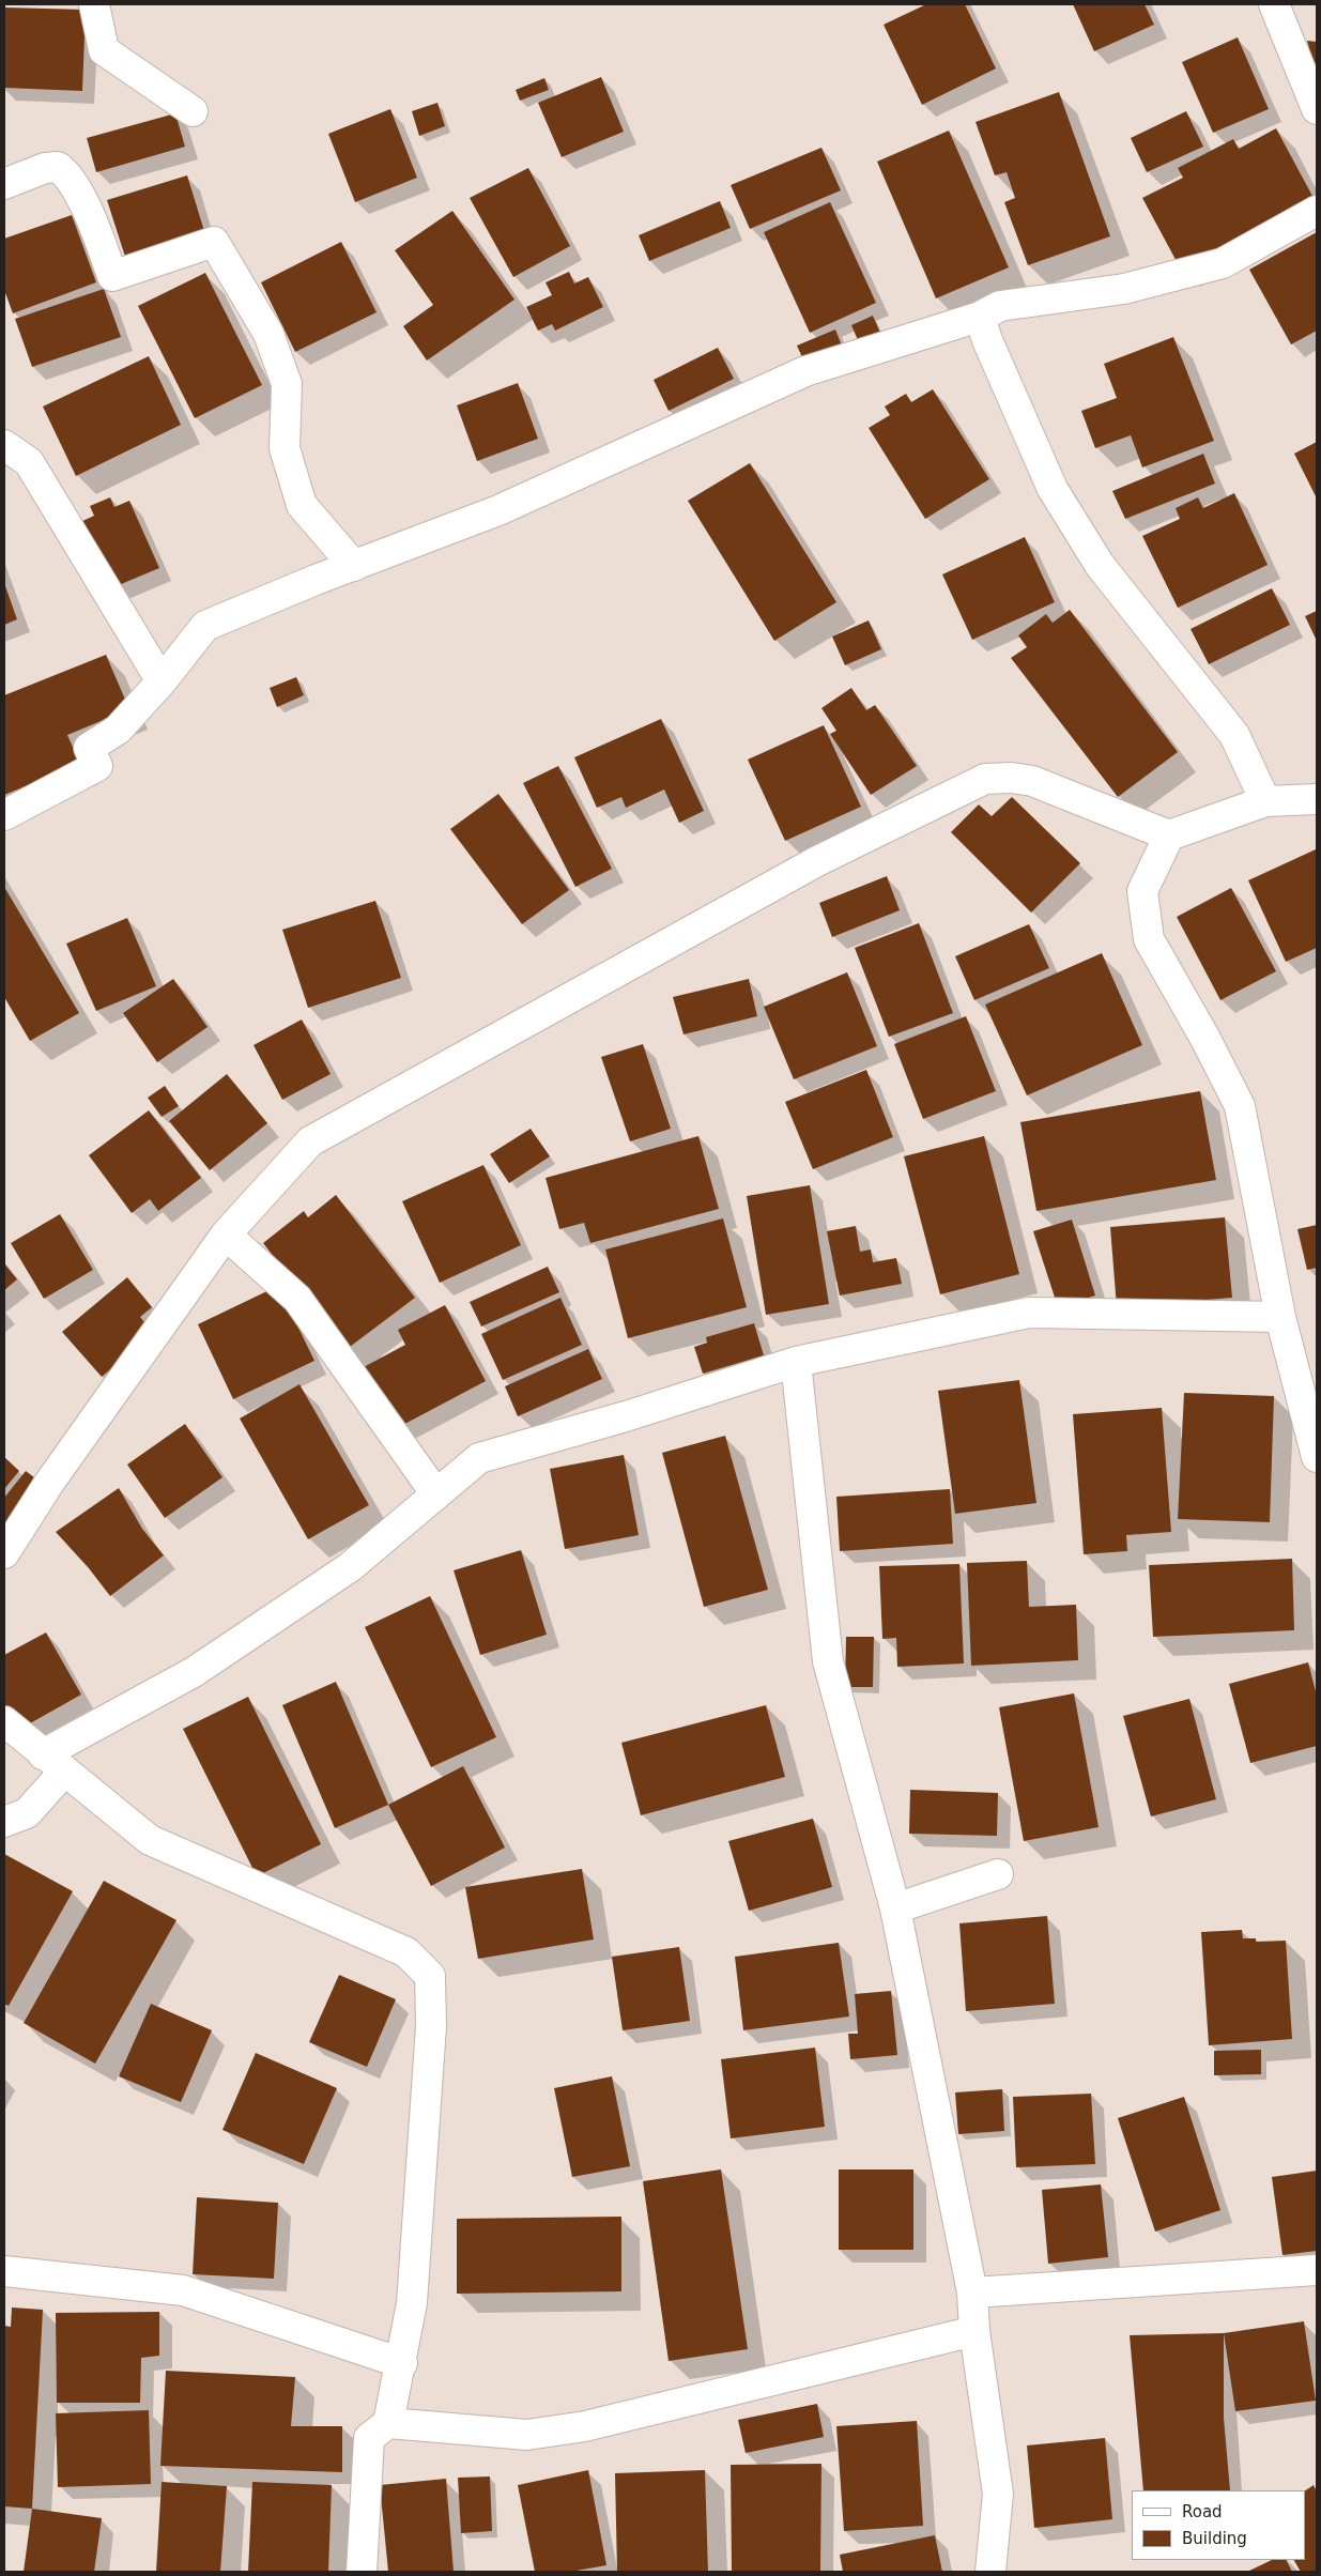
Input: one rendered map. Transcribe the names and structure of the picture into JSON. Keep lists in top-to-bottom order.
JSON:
{
  "legend": ["Road", "Building"]
}
